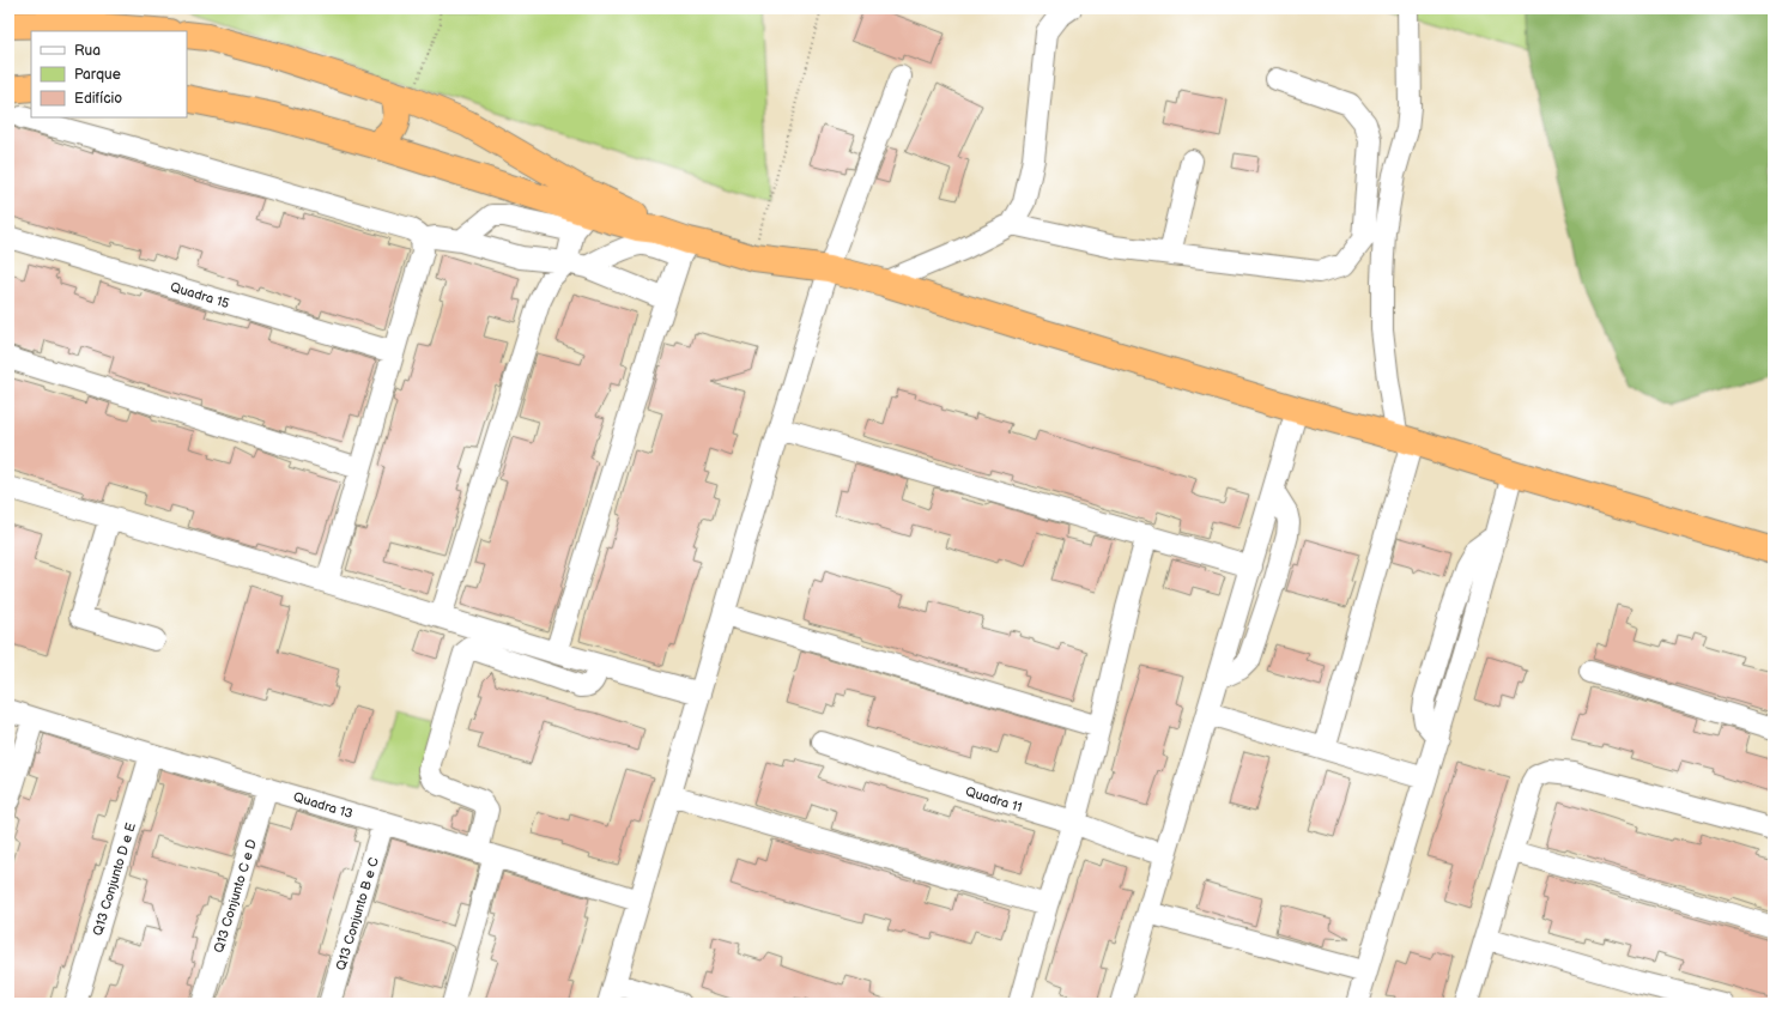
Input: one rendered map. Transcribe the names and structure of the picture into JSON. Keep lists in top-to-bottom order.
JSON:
{
  "streets": {
    "street": [
      "Quadra 15",
      "Quadra 11",
      "Quadra 13",
      "Q13 Conjunto D e E",
      "Q13 Conjunto C e D",
      "Q13 Conjunto B e C"
    ]
  },
  "crossings": [
    ["Quadra 13", "Q13 Conjunto D e E"],
    ["Quadra 13", "Q13 Conjunto C e D"],
    ["Quadra 13", "Q13 Conjunto B e C"]
  ],
  "legend": ["Rua", "Parque", "Edifício"]
}
